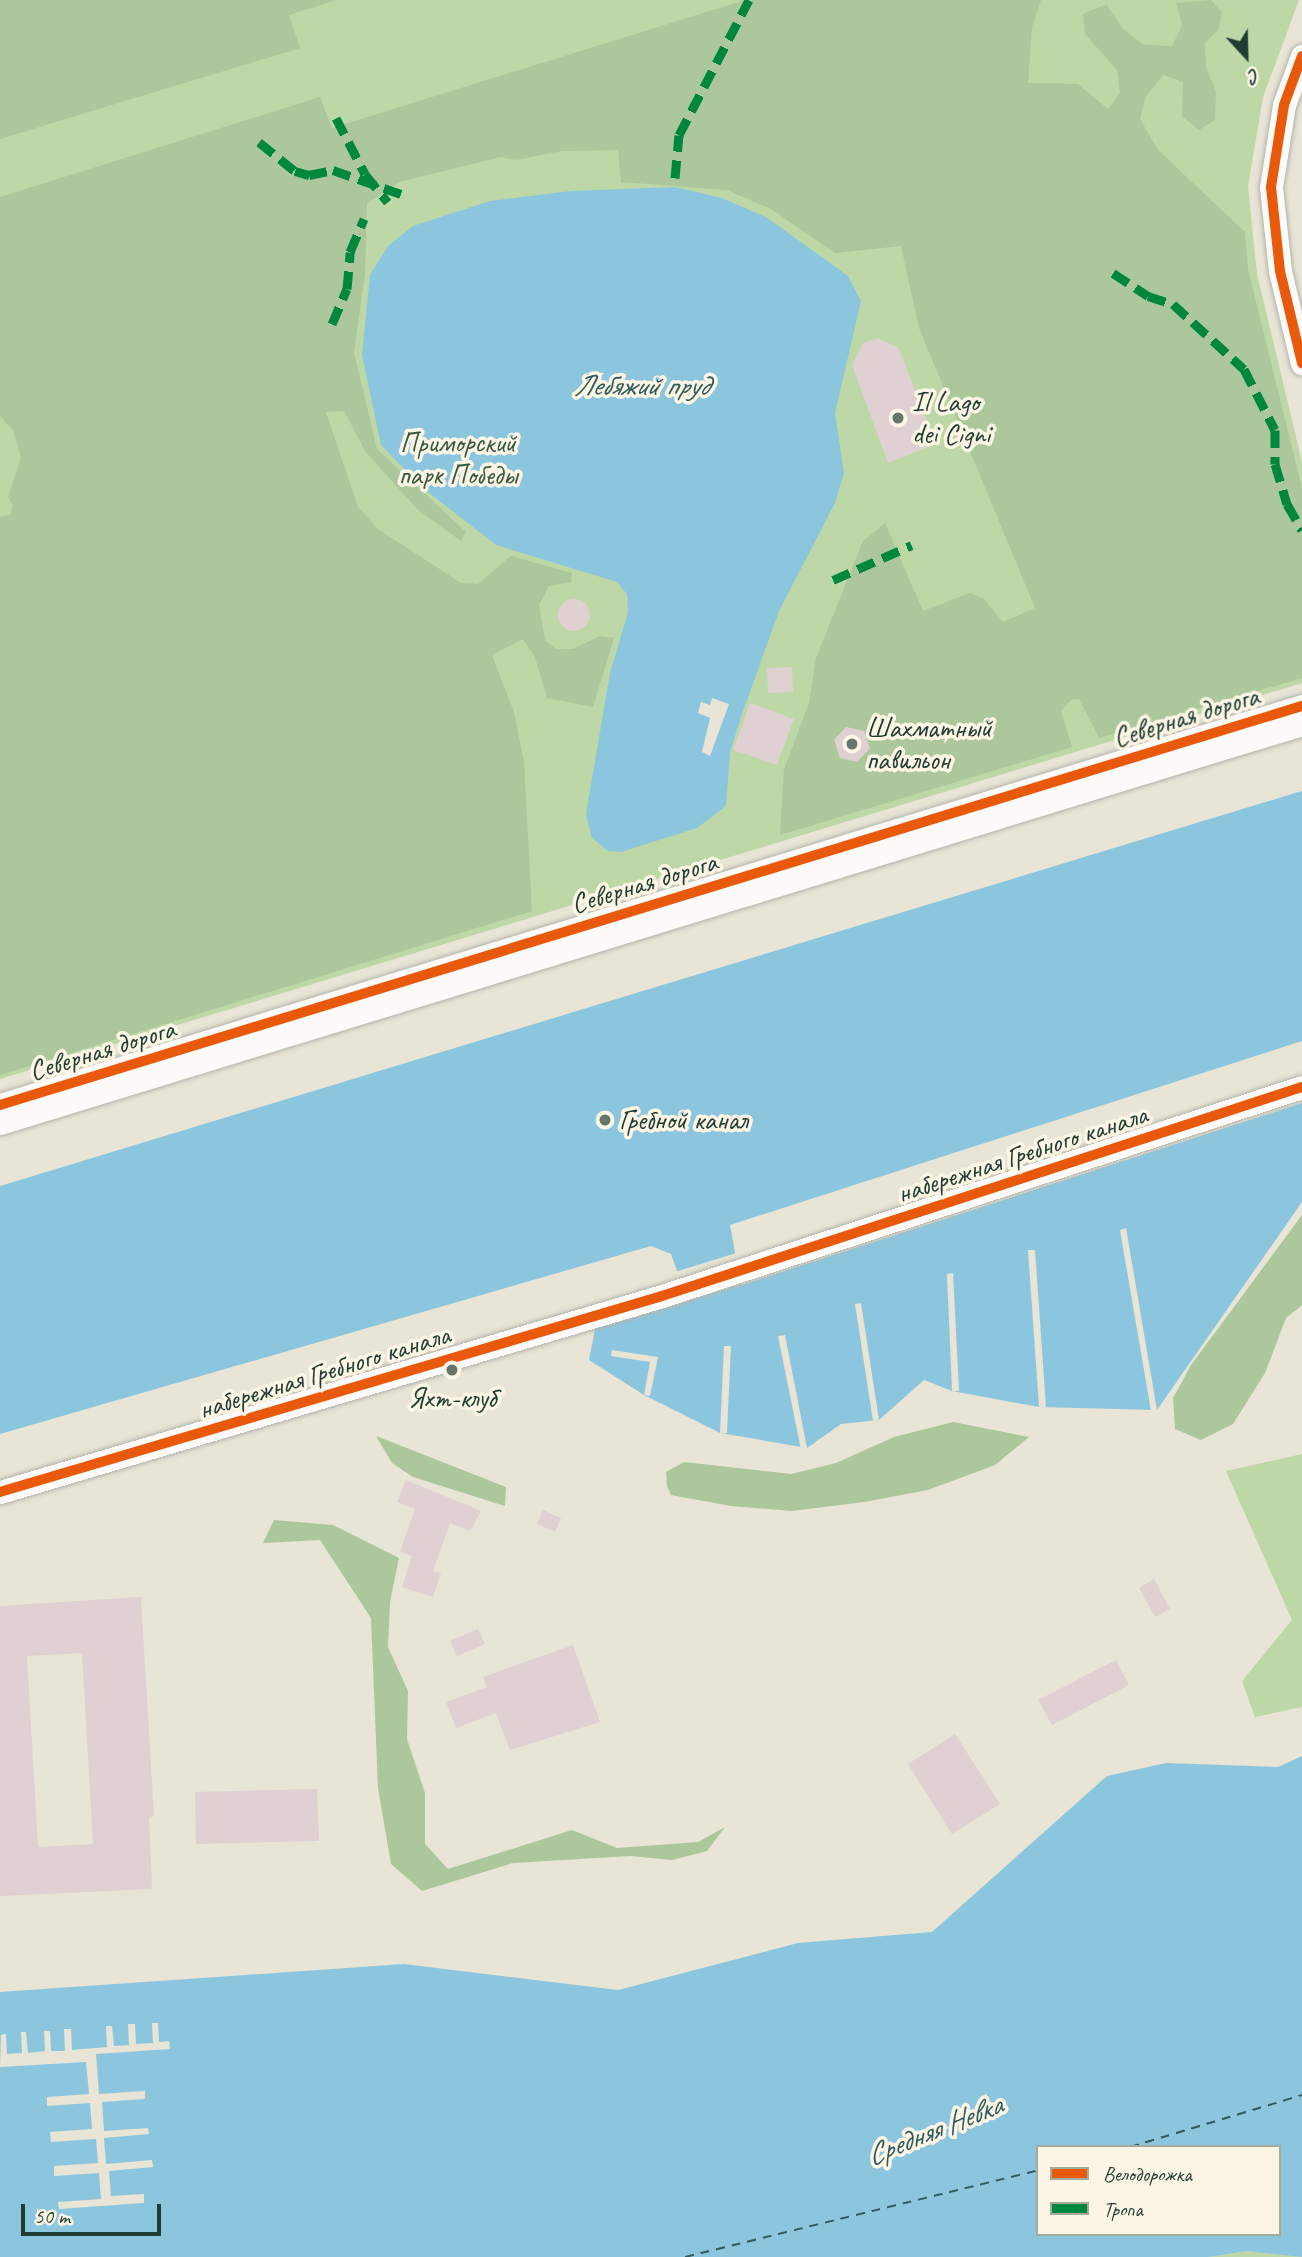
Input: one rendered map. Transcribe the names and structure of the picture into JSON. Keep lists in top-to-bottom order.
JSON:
{
  "streets": {
    "street": ["Северная дорога", "набережная Гребного канала"]
  },
  "water": ["Лебяжий пруд", "Средняя Невка"],
  "parks": ["Приморский парк Победы"],
  "places": [
    "Il Lago dei Cigni",
    "Шахматный павильон",
    "Гребной канал",
    "Яхт-клуб"
  ],
  "legend": ["Велодорожка", "Тропа"],
  "scale_bar": "50 m",
  "north": "bottom"
}
